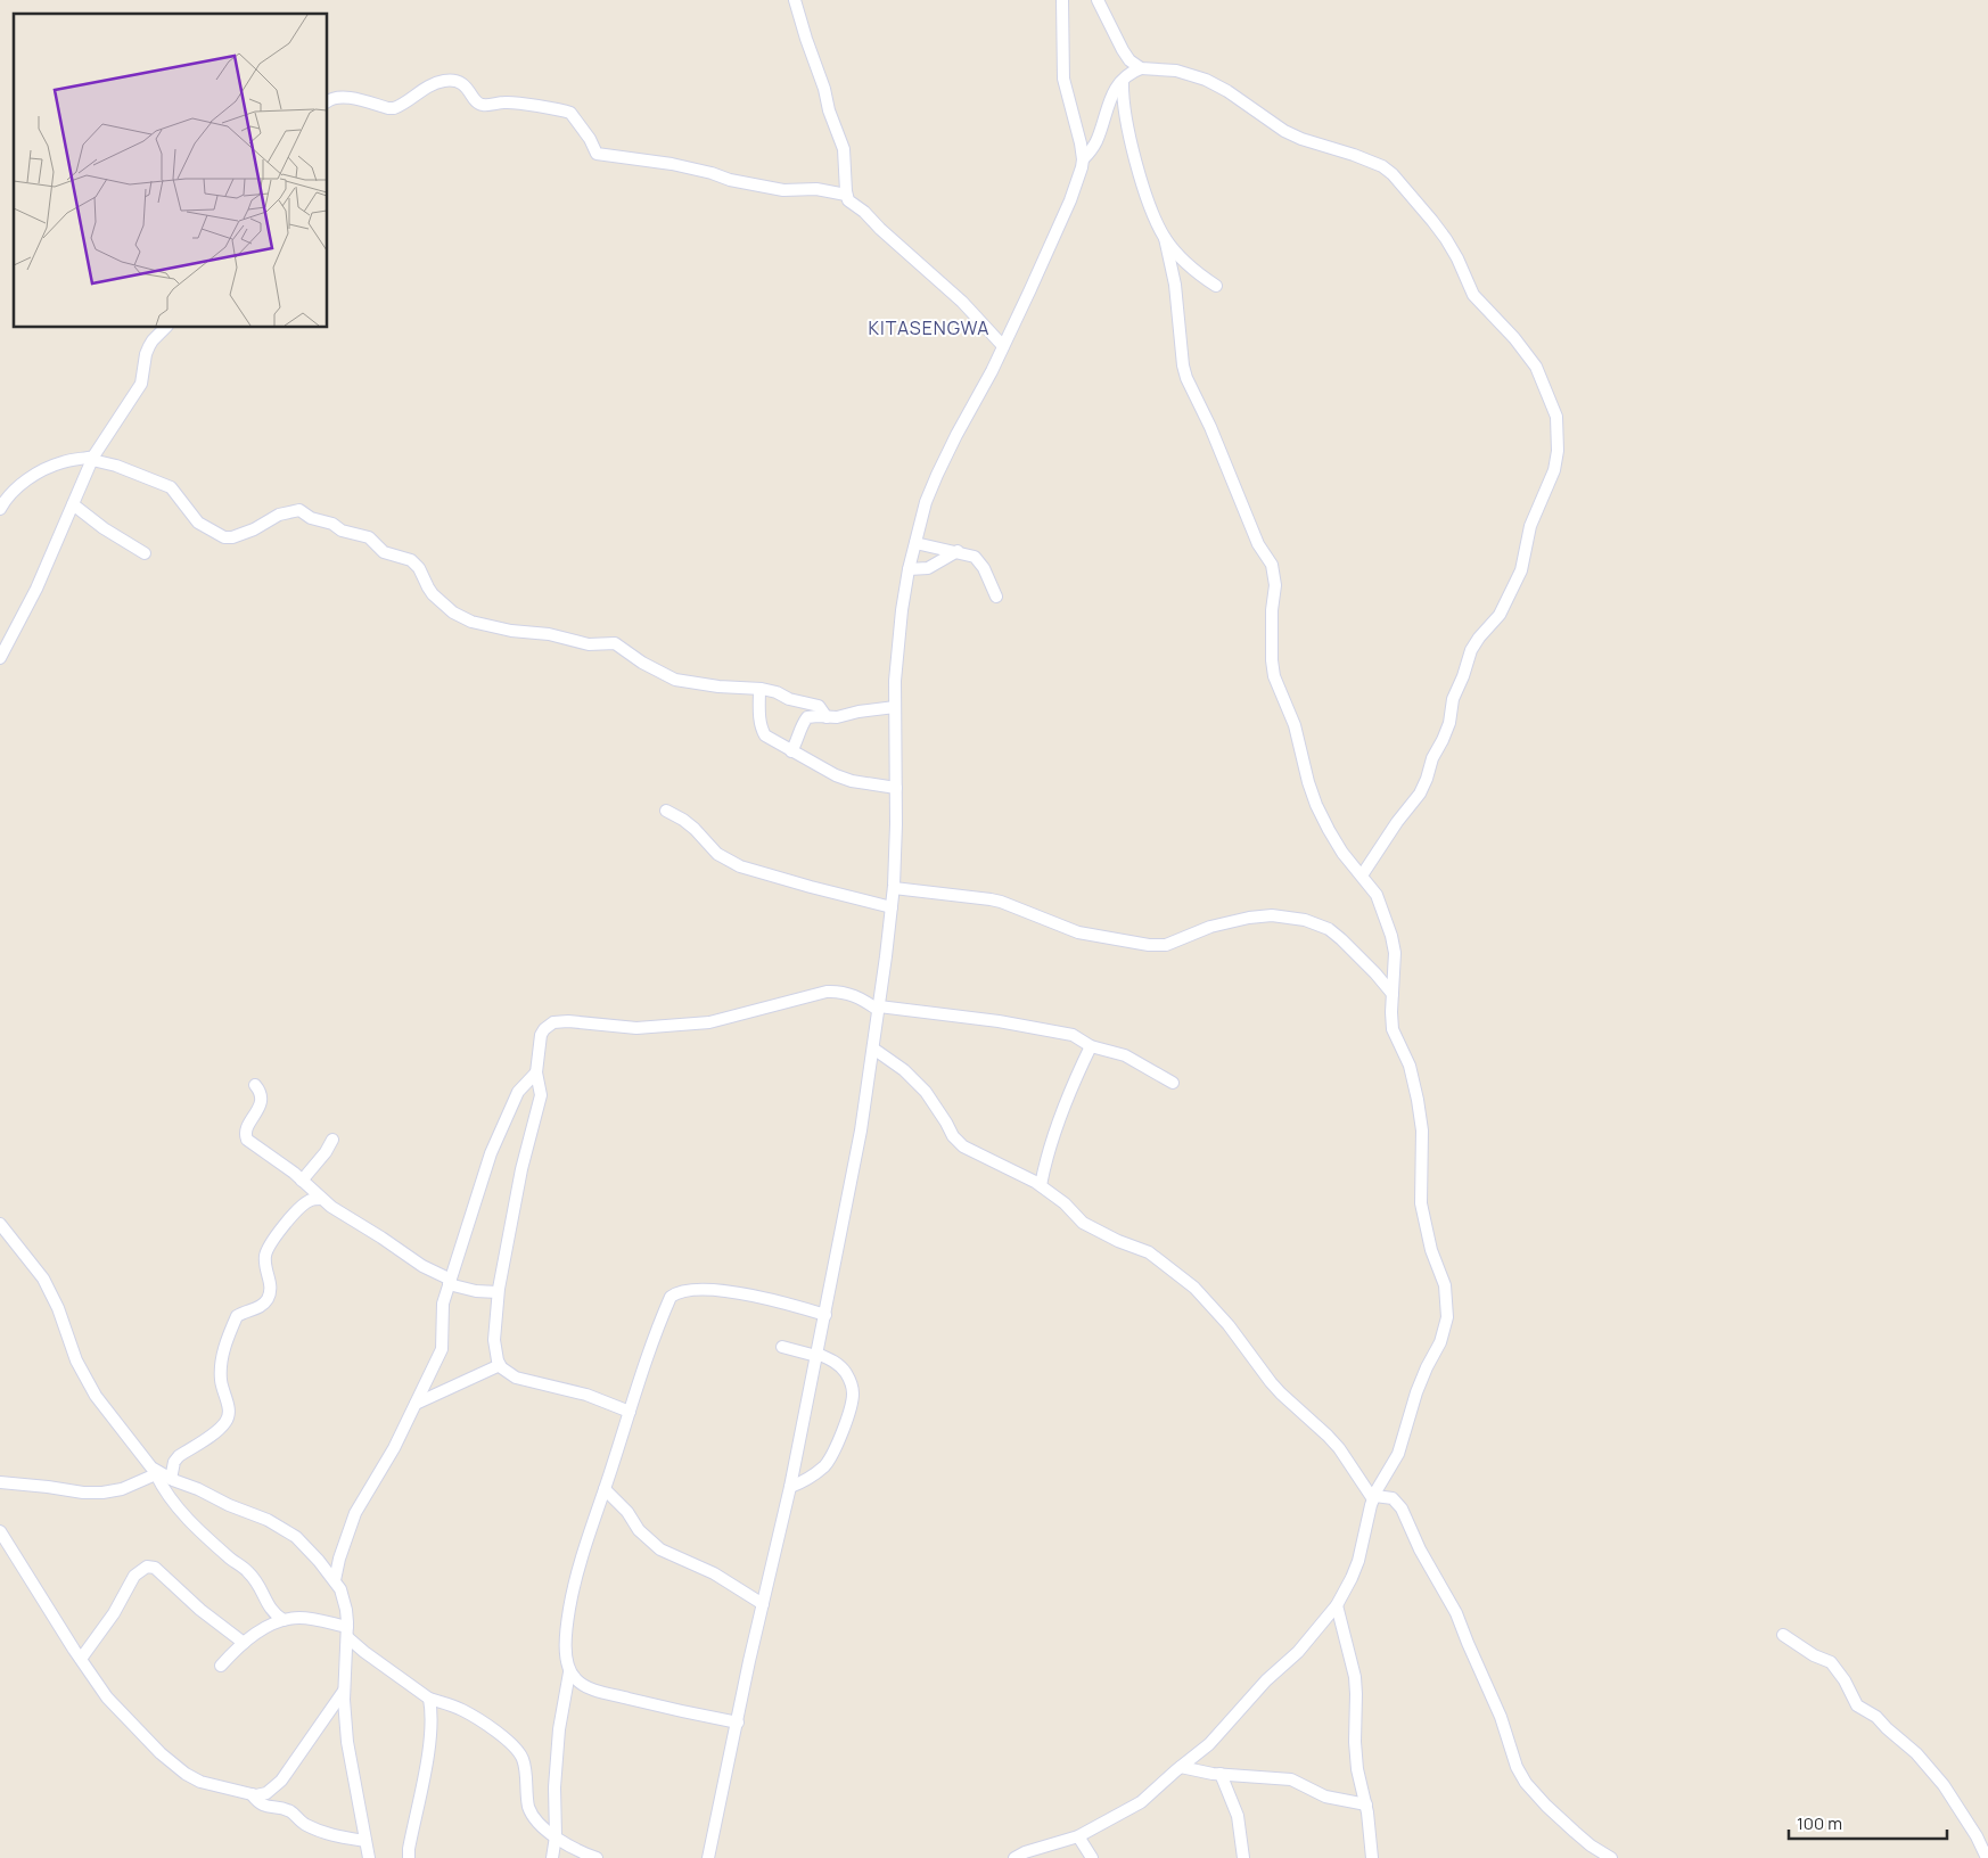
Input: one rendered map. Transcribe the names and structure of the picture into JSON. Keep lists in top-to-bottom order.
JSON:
{
  "districts": ["KITASENGWA"],
  "scale_bar": "100 m"
}
